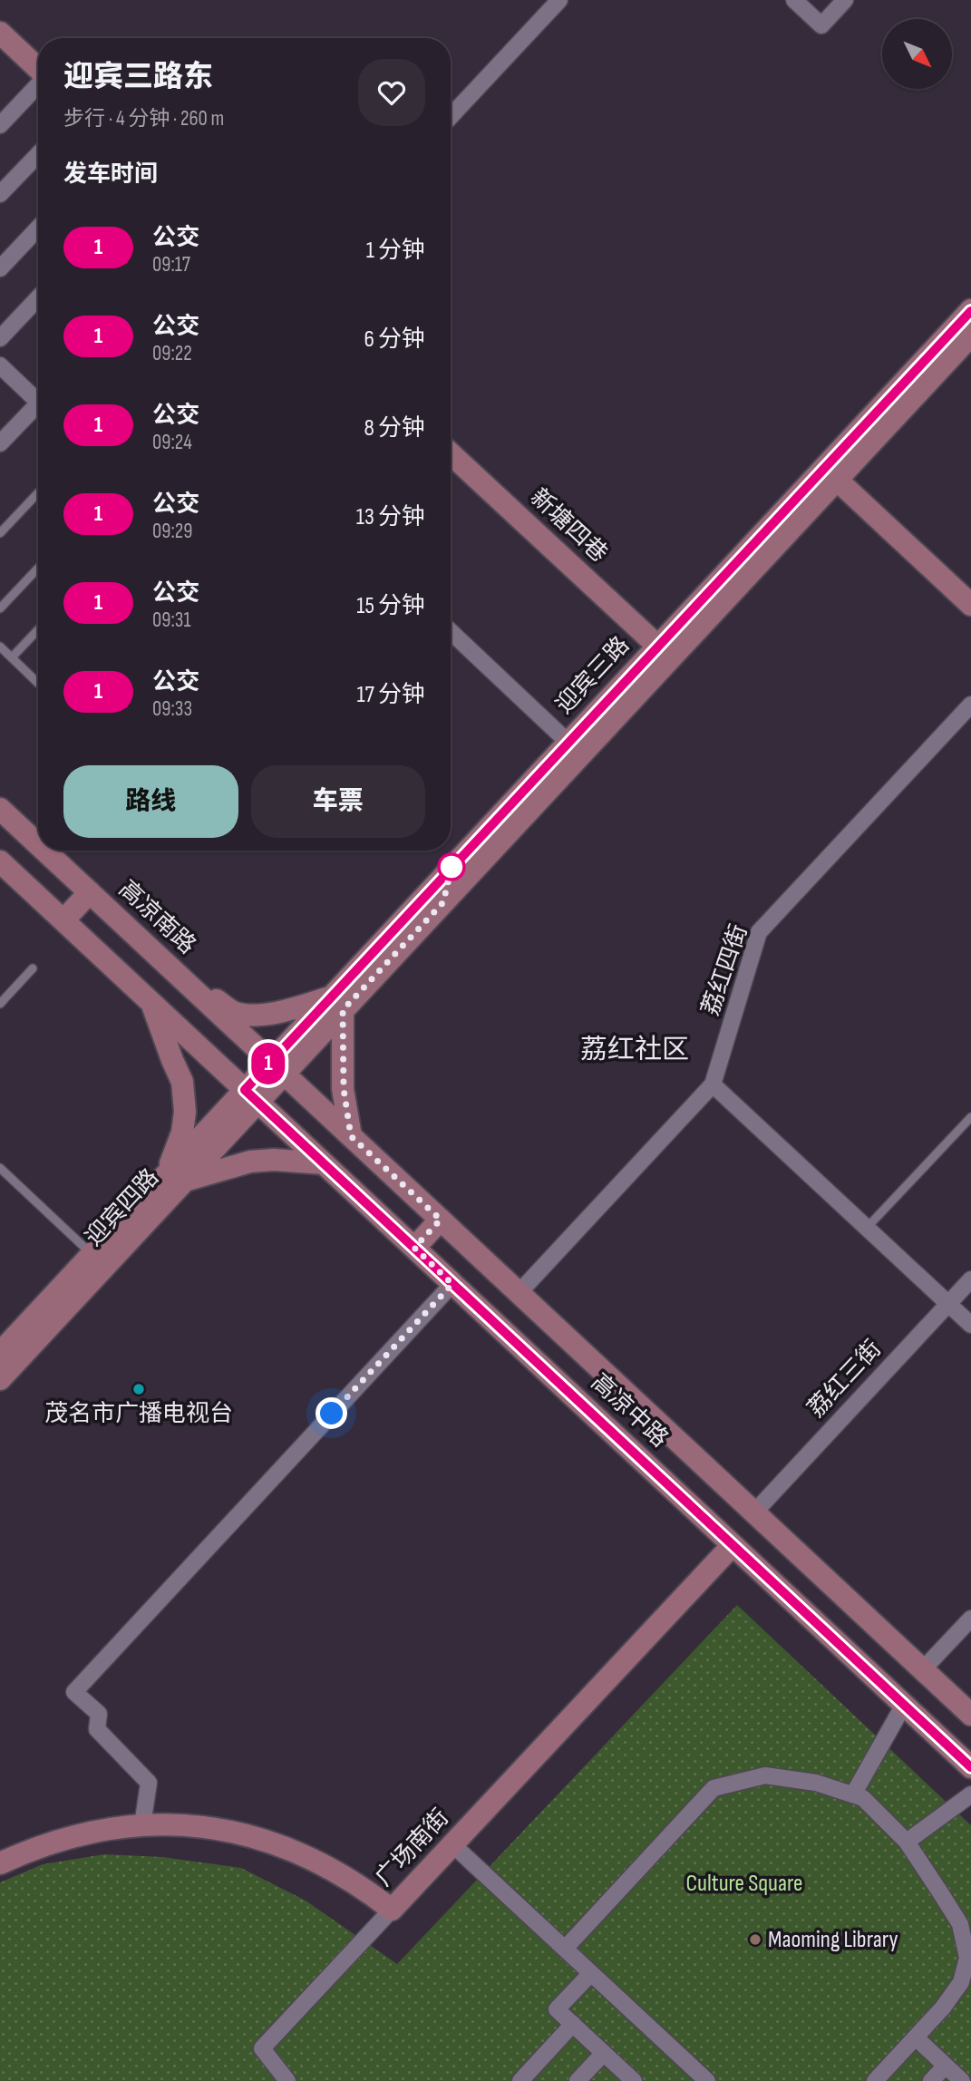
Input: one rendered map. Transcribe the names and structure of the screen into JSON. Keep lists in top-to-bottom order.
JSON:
{
  "streets": {
    "main road": [
      "新塘四巷",
      "迎宾三路",
      "高凉南路",
      "迎宾四路",
      "高凉中路",
      "广场南街"
    ],
    "street": ["荔红四街", "荔红三街"]
  },
  "crossings": [
    ["新塘四巷", "迎宾三路"],
    ["迎宾三路", "高凉南路"],
    ["迎宾三路", "迎宾四路"],
    ["迎宾三路", "高凉中路"],
    ["高凉南路", "高凉中路"],
    ["荔红四街", "高凉中路"],
    ["迎宾四路", "高凉中路"],
    ["荔红三街", "高凉中路"],
    ["高凉中路", "广场南街"]
  ],
  "districts": ["荔红社区"],
  "parks": ["Culture Square"],
  "places": ["茂名市广播电视台", "Maoming Library"],
  "lines": ["bus line 1"],
  "north": "bottom right",
  "page": {
    "on_map": "1",
    "heading": [
      ["迎宾三路东", "步行 · 4 分钟 · 260 m"],
      "发车时间"
    ],
    "list": [
      {
        "mark": "1",
        "name": "公交",
        "note": "09:17",
        "value": "1 分钟"
      },
      {
        "mark": "1",
        "name": "公交",
        "note": "09:22",
        "value": "6 分钟"
      },
      {
        "mark": "1",
        "name": "公交",
        "note": "09:24",
        "value": "8 分钟"
      },
      {
        "mark": "1",
        "name": "公交",
        "note": "09:29",
        "value": "13 分钟"
      },
      {
        "mark": "1",
        "name": "公交",
        "note": "09:31",
        "value": "15 分钟"
      },
      {
        "mark": "1",
        "name": "公交",
        "note": "09:33",
        "value": "17 分钟"
      }
    ],
    "buttons": ["路线", "车票"]
  }
}
